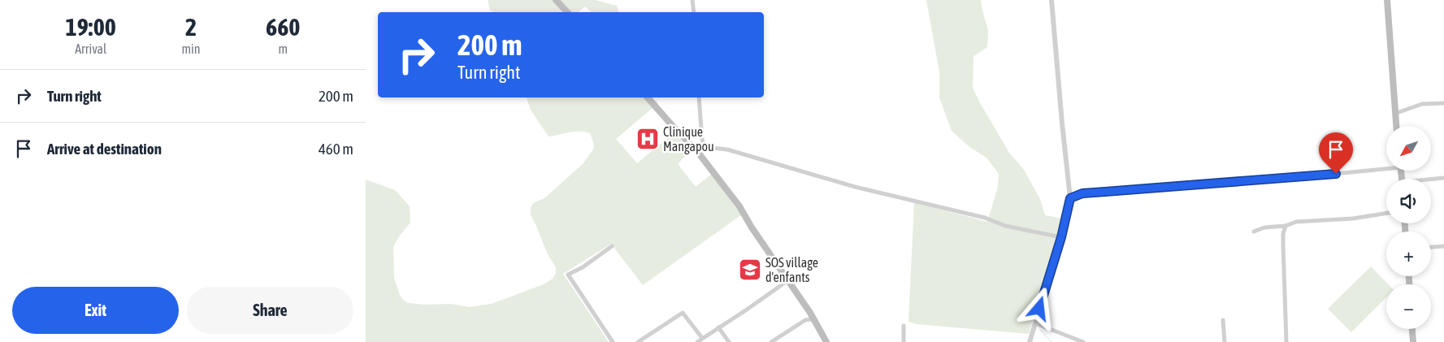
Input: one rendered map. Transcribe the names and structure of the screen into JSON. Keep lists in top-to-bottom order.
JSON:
{
  "places": {
    "hospital": ["Clinique Mangapou"],
    "school or university": ["SOS village d'enfants"]
  },
  "north": "bottom left",
  "page": {
    "eta": [
      "19:00",
      "Arrival",
      "2",
      "min",
      "660",
      "m"
    ],
    "turn": ["200 m", "Turn right"],
    "list": [
      {
        "name": "Turn right",
        "value": "200 m"
      },
      {
        "name": "Arrive at destination",
        "value": "460 m"
      }
    ],
    "map_buttons": ["+", "−"],
    "buttons": ["Exit", "Share"]
  }
}
